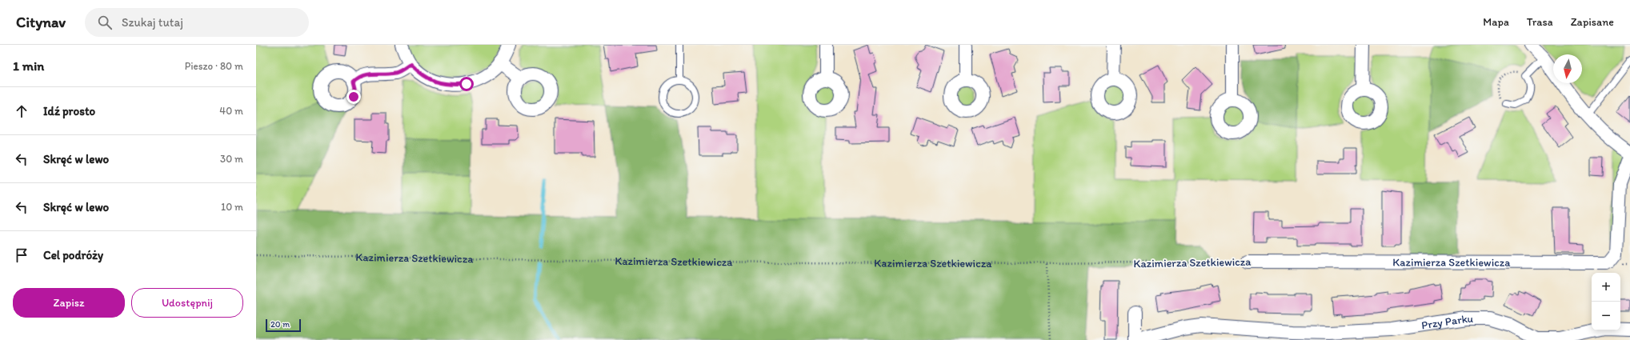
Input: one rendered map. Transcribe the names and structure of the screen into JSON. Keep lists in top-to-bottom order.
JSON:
{
  "streets": {
    "street": ["Kazimierza Szetkiewicza", "Przy Parku"]
  },
  "scale_bar": "20 m",
  "north": "bottom",
  "page": {
    "header": "Citynav",
    "search": "Szukaj tutaj",
    "nav": ["Mapa", "Trasa", "Zapisane"],
    "heading": ["1 min", "Pieszo · 80 m"],
    "list": [
      ["Idź prosto", "40 m"],
      ["Skręć w lewo", "30 m"],
      ["Skręć w lewo", "10 m"],
      "Cel podróży"
    ],
    "map_buttons": ["+", "−"],
    "buttons": ["Zapisz", "Udostępnij"],
    "scale": "20 m"
  }
}
